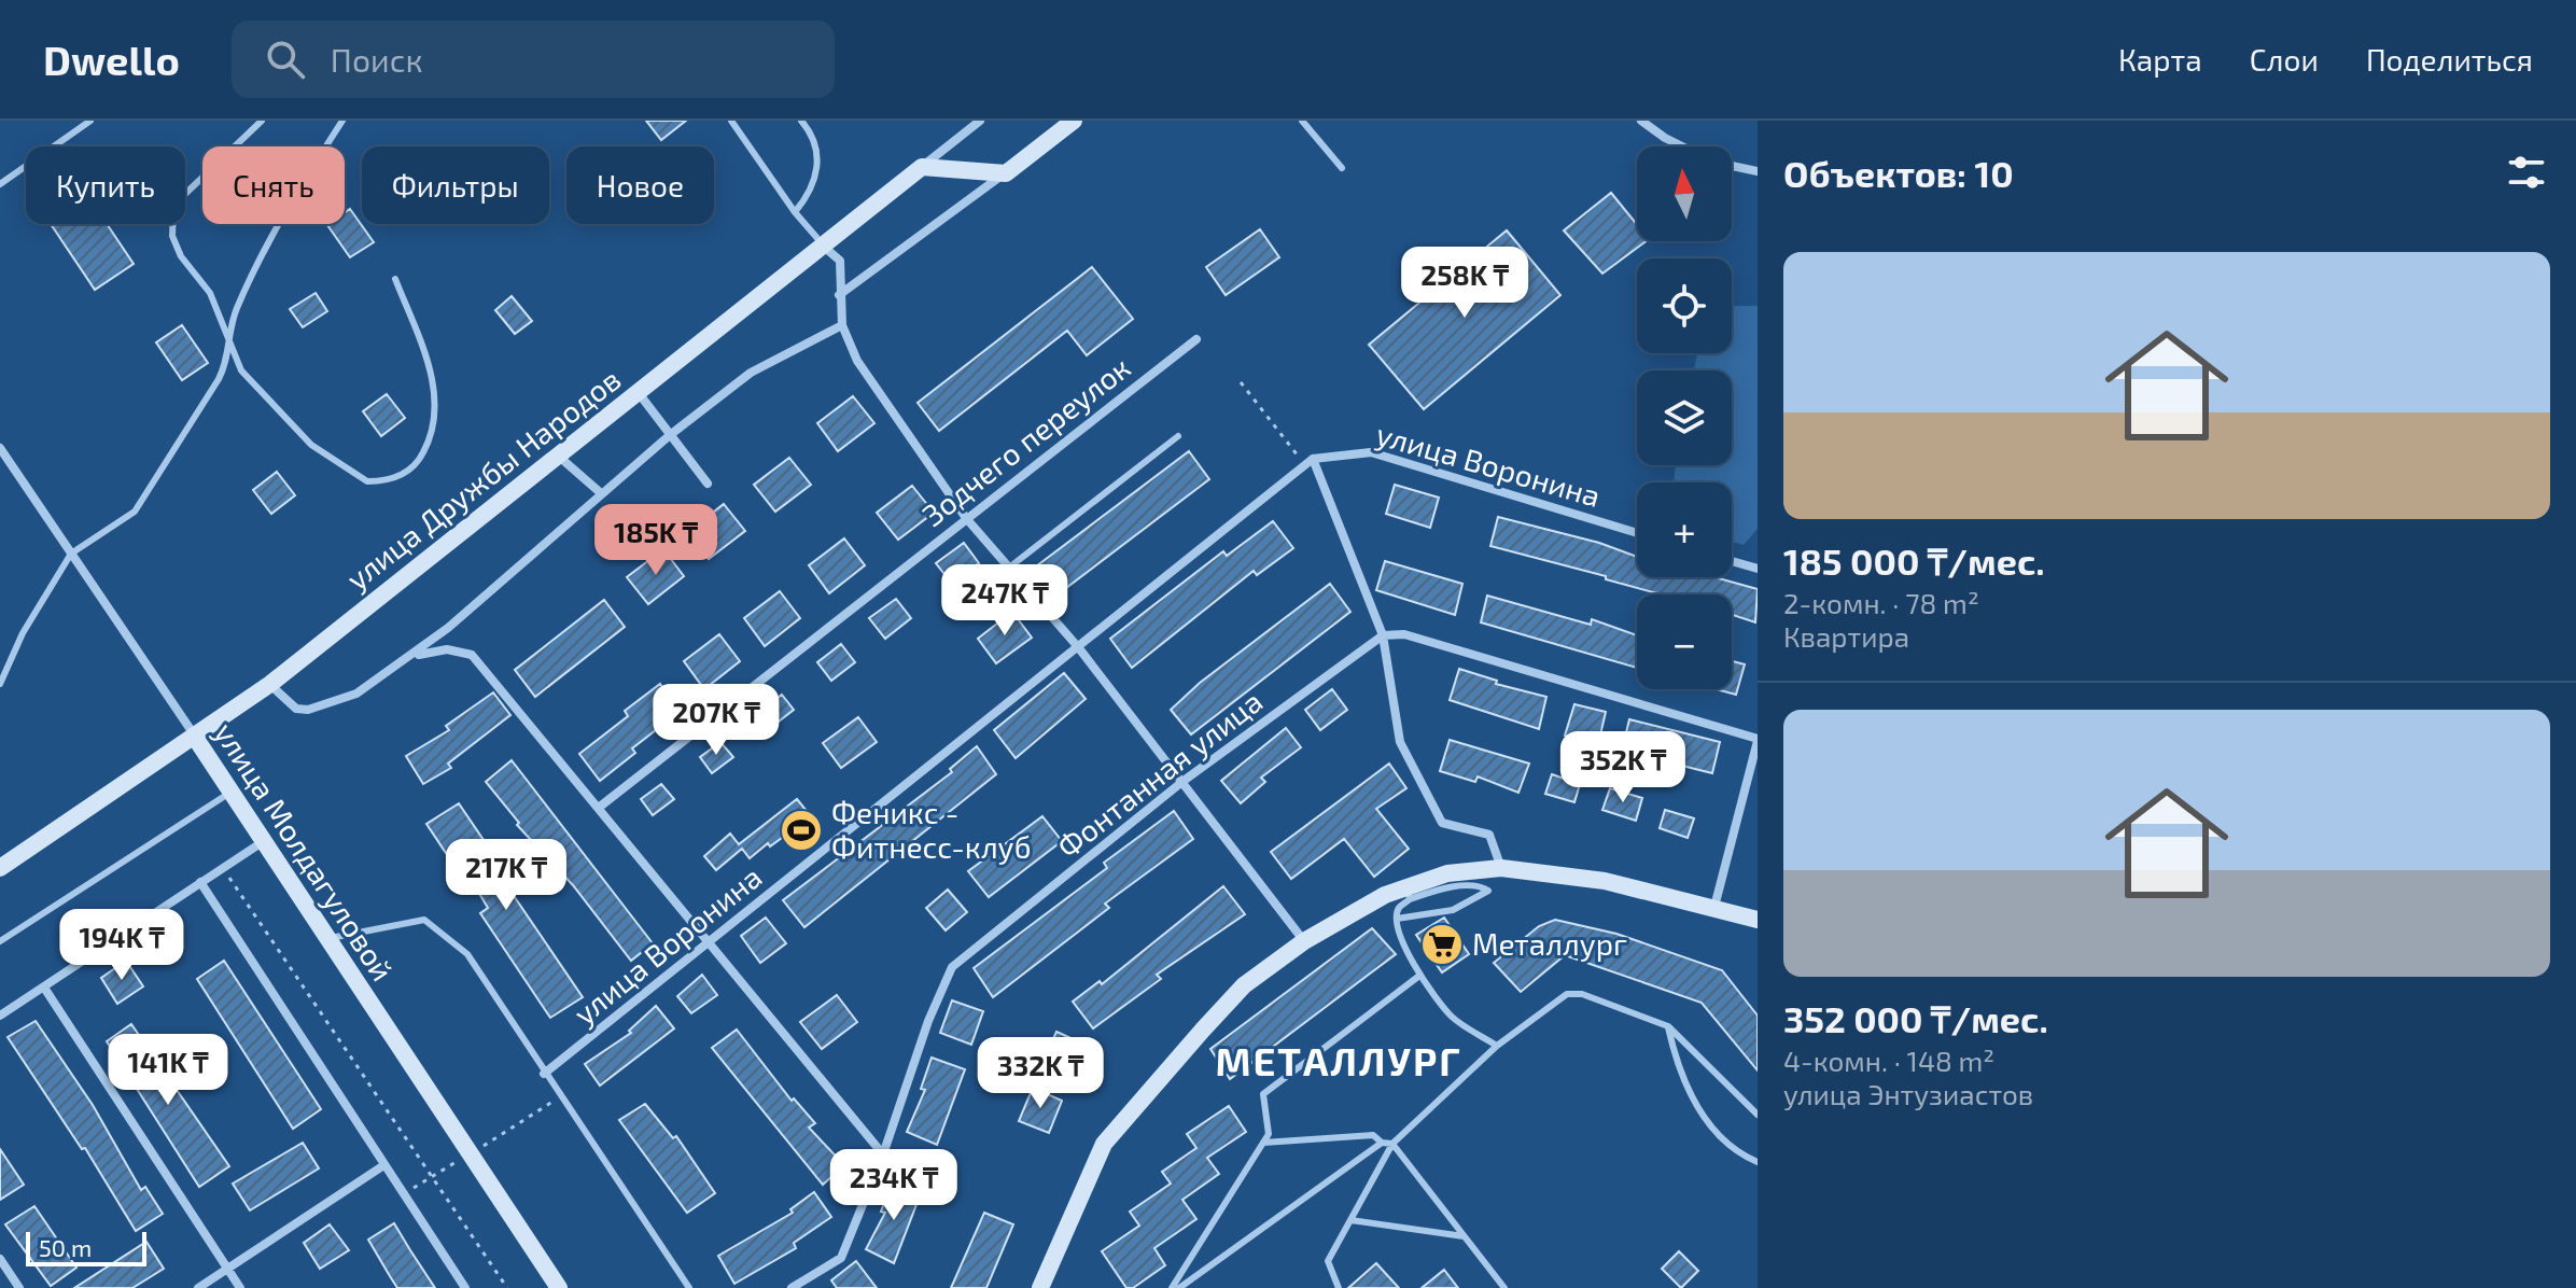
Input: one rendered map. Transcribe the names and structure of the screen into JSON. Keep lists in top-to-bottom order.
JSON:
{
  "streets": {
    "street": [
      "Зодчего переулок",
      "улица Воронина",
      "улица Дружбы Народов",
      "Фонтанная улица",
      "улица Молдагуловой"
    ]
  },
  "crossings": [
    ["улица Дружбы Народов", "улица Молдагуловой"]
  ],
  "districts": ["МЕТАЛЛУРГ"],
  "places": {
    "sports": ["Феникс - Фитнесс-клуб"],
    "supermarket": ["Металлург"]
  },
  "scale_bar": "50 m",
  "north": "top",
  "page": {
    "header": "Dwello",
    "search": "Поиск",
    "nav": ["Карта", "Слои", "Поделиться"],
    "heading": "Объектов: 10",
    "map_buttons": ["+", "−"],
    "chip": [
      "Купить",
      "Снять",
      "Фильтры",
      "Новое"
    ],
    "list": [
      {
        "name": "185 000 ₸/мес.",
        "note": "2-комн. · 78 m² · Квартира"
      },
      {
        "name": "352 000 ₸/мес.",
        "note": "4-комн. · 148 m² · улица Энтузиастов"
      }
    ],
    "price": [
      "258K ₸",
      "185K ₸",
      "247K ₸",
      "207K ₸",
      "352K ₸",
      "217K ₸",
      "194K ₸",
      "141K ₸",
      "332K ₸",
      "234K ₸"
    ],
    "scale": "50 m"
  }
}
